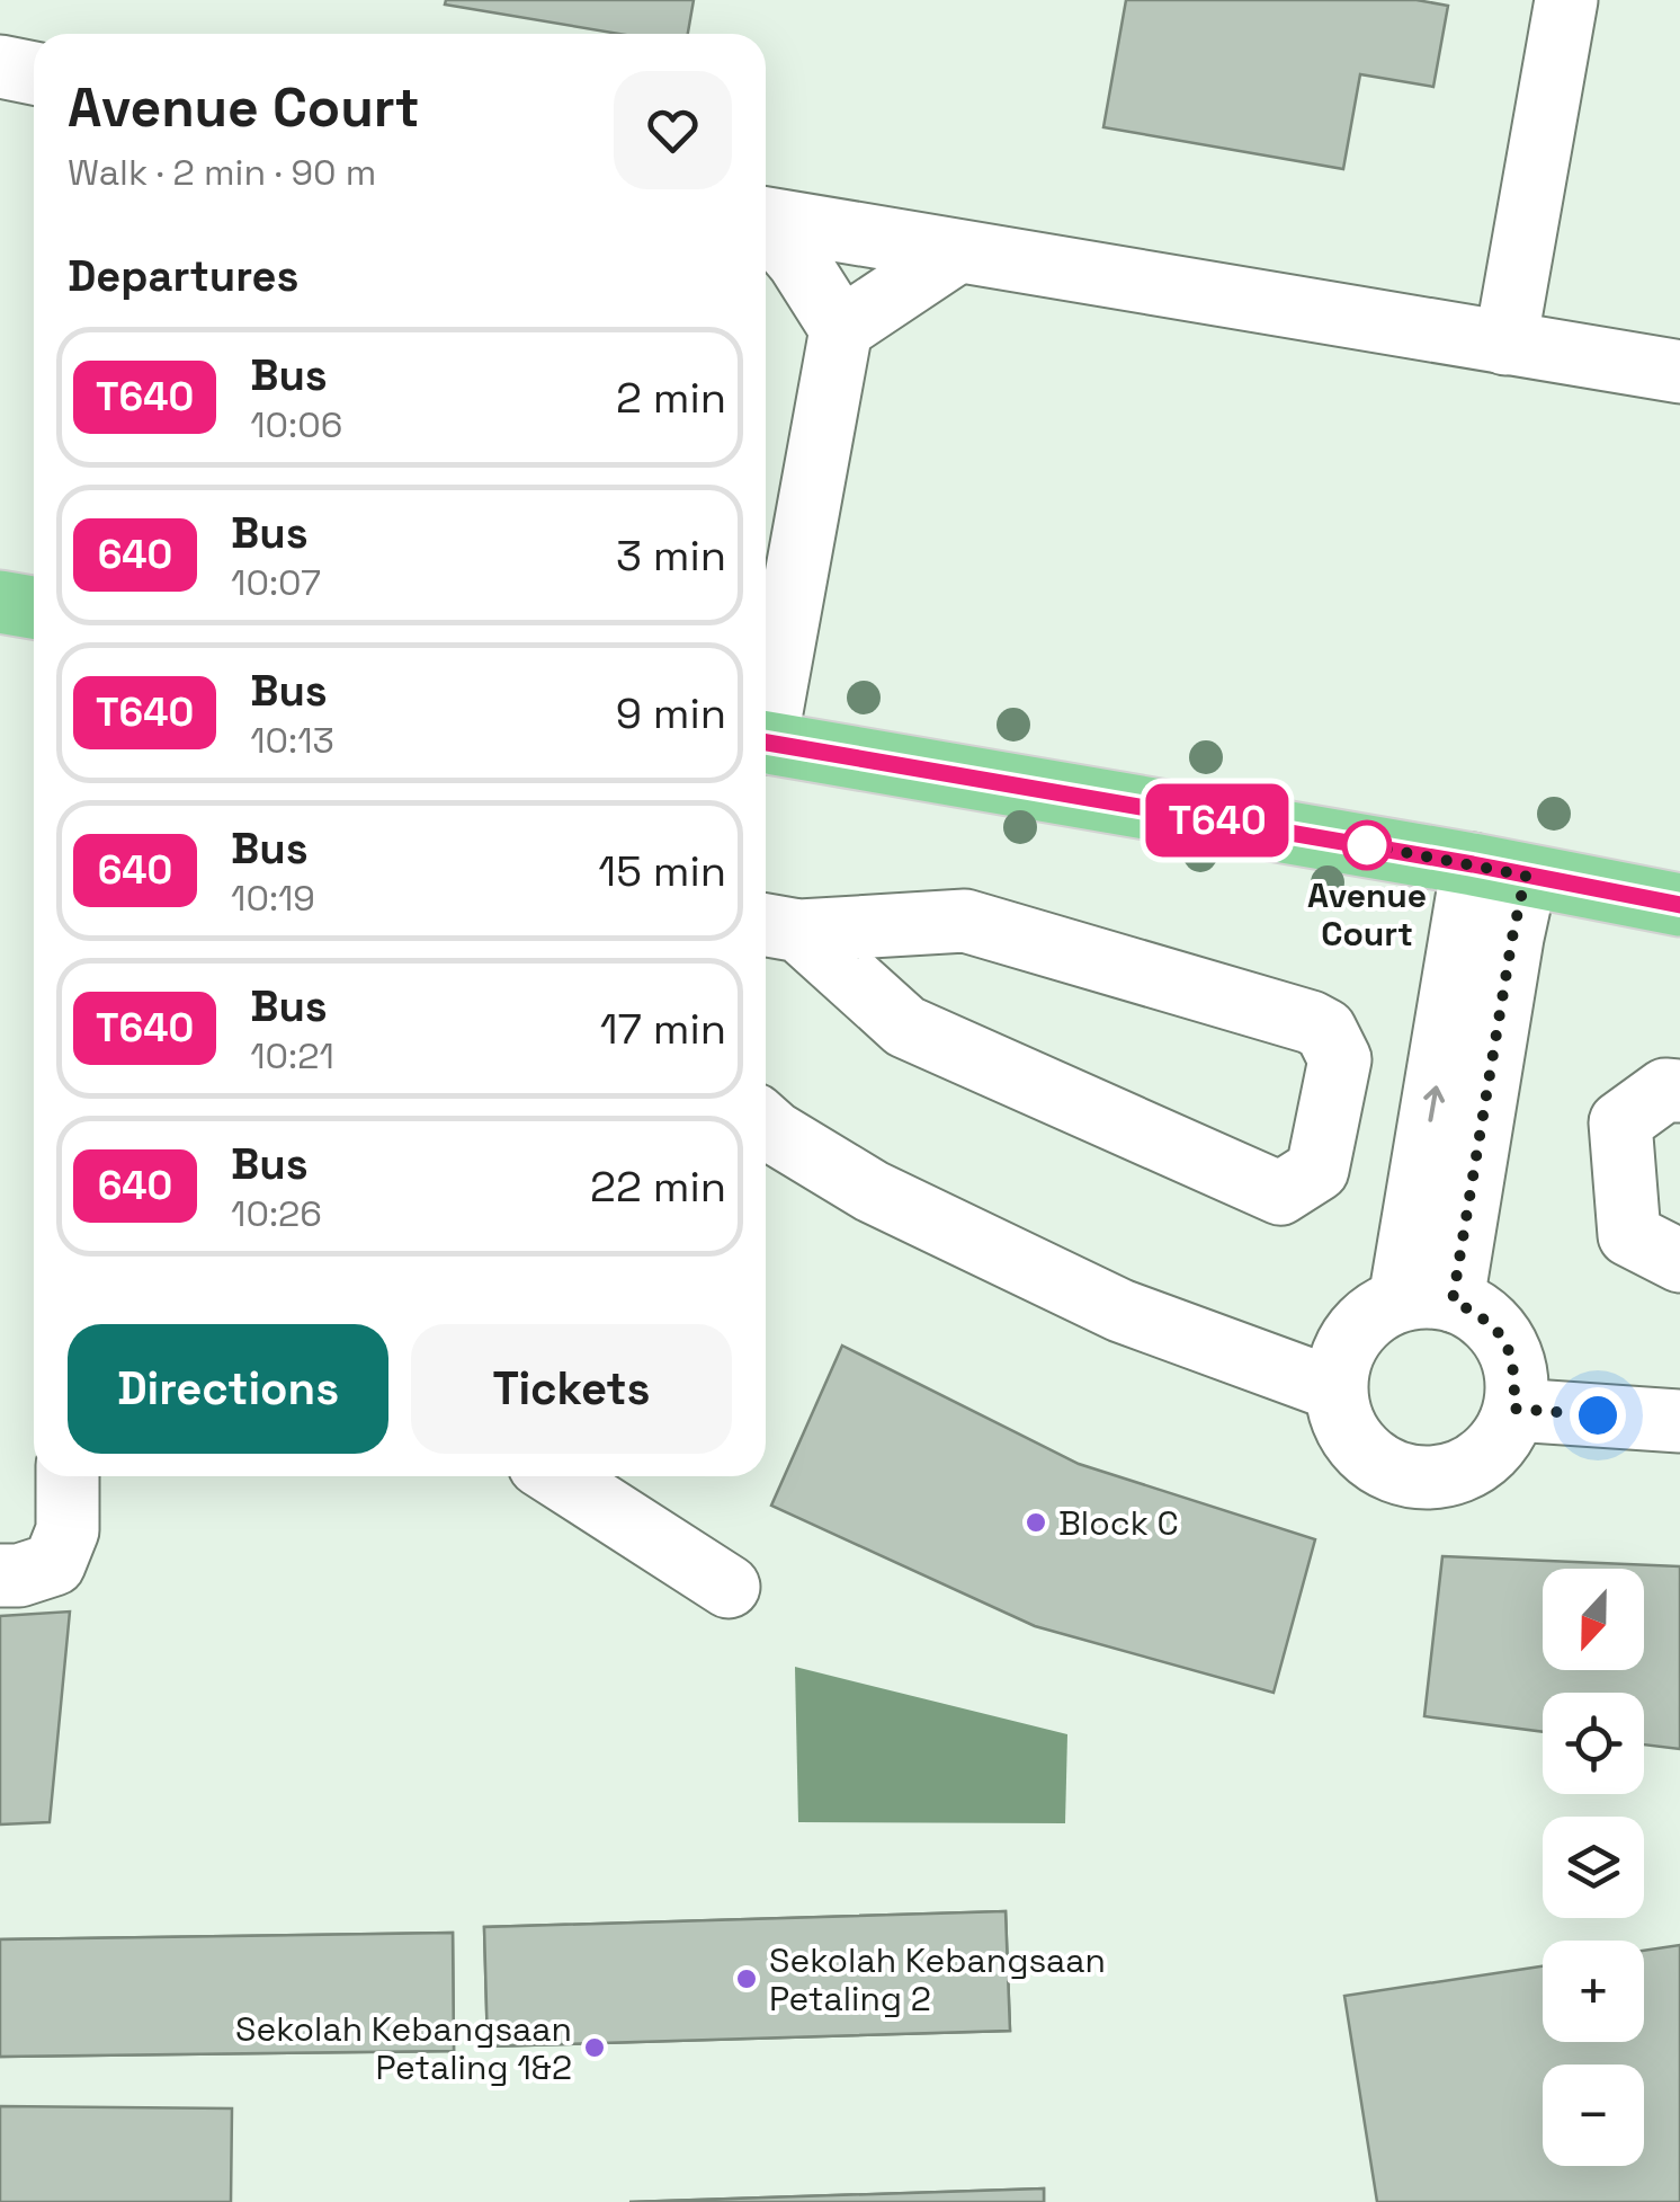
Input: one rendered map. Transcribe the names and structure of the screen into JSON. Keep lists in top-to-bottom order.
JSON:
{
  "places": [
    "Avenue Court",
    "Block C",
    "Sekolah Kebangsaan Petaling 2",
    "Sekolah Kebangsaan Petaling 1&2"
  ],
  "lines": ["bus line T640"],
  "north": "bottom",
  "page": {
    "on_map": "T640",
    "heading": [
      ["Avenue Court", "Walk · 2 min · 90 m"],
      "Departures"
    ],
    "list": [
      {
        "mark": "T640",
        "name": "Bus",
        "note": "10:06",
        "value": "2 min"
      },
      {
        "mark": "640",
        "name": "Bus",
        "note": "10:07",
        "value": "3 min"
      },
      {
        "mark": "T640",
        "name": "Bus",
        "note": "10:13",
        "value": "9 min"
      },
      {
        "mark": "640",
        "name": "Bus",
        "note": "10:19",
        "value": "15 min"
      },
      {
        "mark": "T640",
        "name": "Bus",
        "note": "10:21",
        "value": "17 min"
      },
      {
        "mark": "640",
        "name": "Bus",
        "note": "10:26",
        "value": "22 min"
      }
    ],
    "buttons": ["Directions", "Tickets"],
    "map_buttons": ["+", "−"]
  }
}
